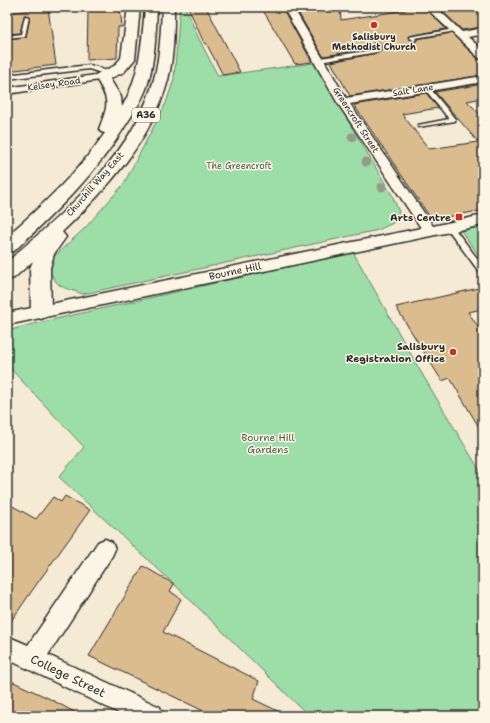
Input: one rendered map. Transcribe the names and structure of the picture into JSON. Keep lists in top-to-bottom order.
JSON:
{
  "streets": {
    "highway": ["A36", "Churchill Way East"],
    "street": [
      "Kelsey Road",
      "Salt Lane",
      "Greencroft Street",
      "Bourne Hill",
      "College Street"
    ]
  },
  "crossings": [
    ["Salt Lane", "Greencroft Street"],
    ["Greencroft Street", "Bourne Hill"]
  ],
  "parks": ["The Greencroft", "Bourne Hill Gardens"],
  "places": {
    "other": ["Salisbury Methodist Church", "Salisbury Registration Office"],
    "transit": ["Arts Centre"]
  }
}
